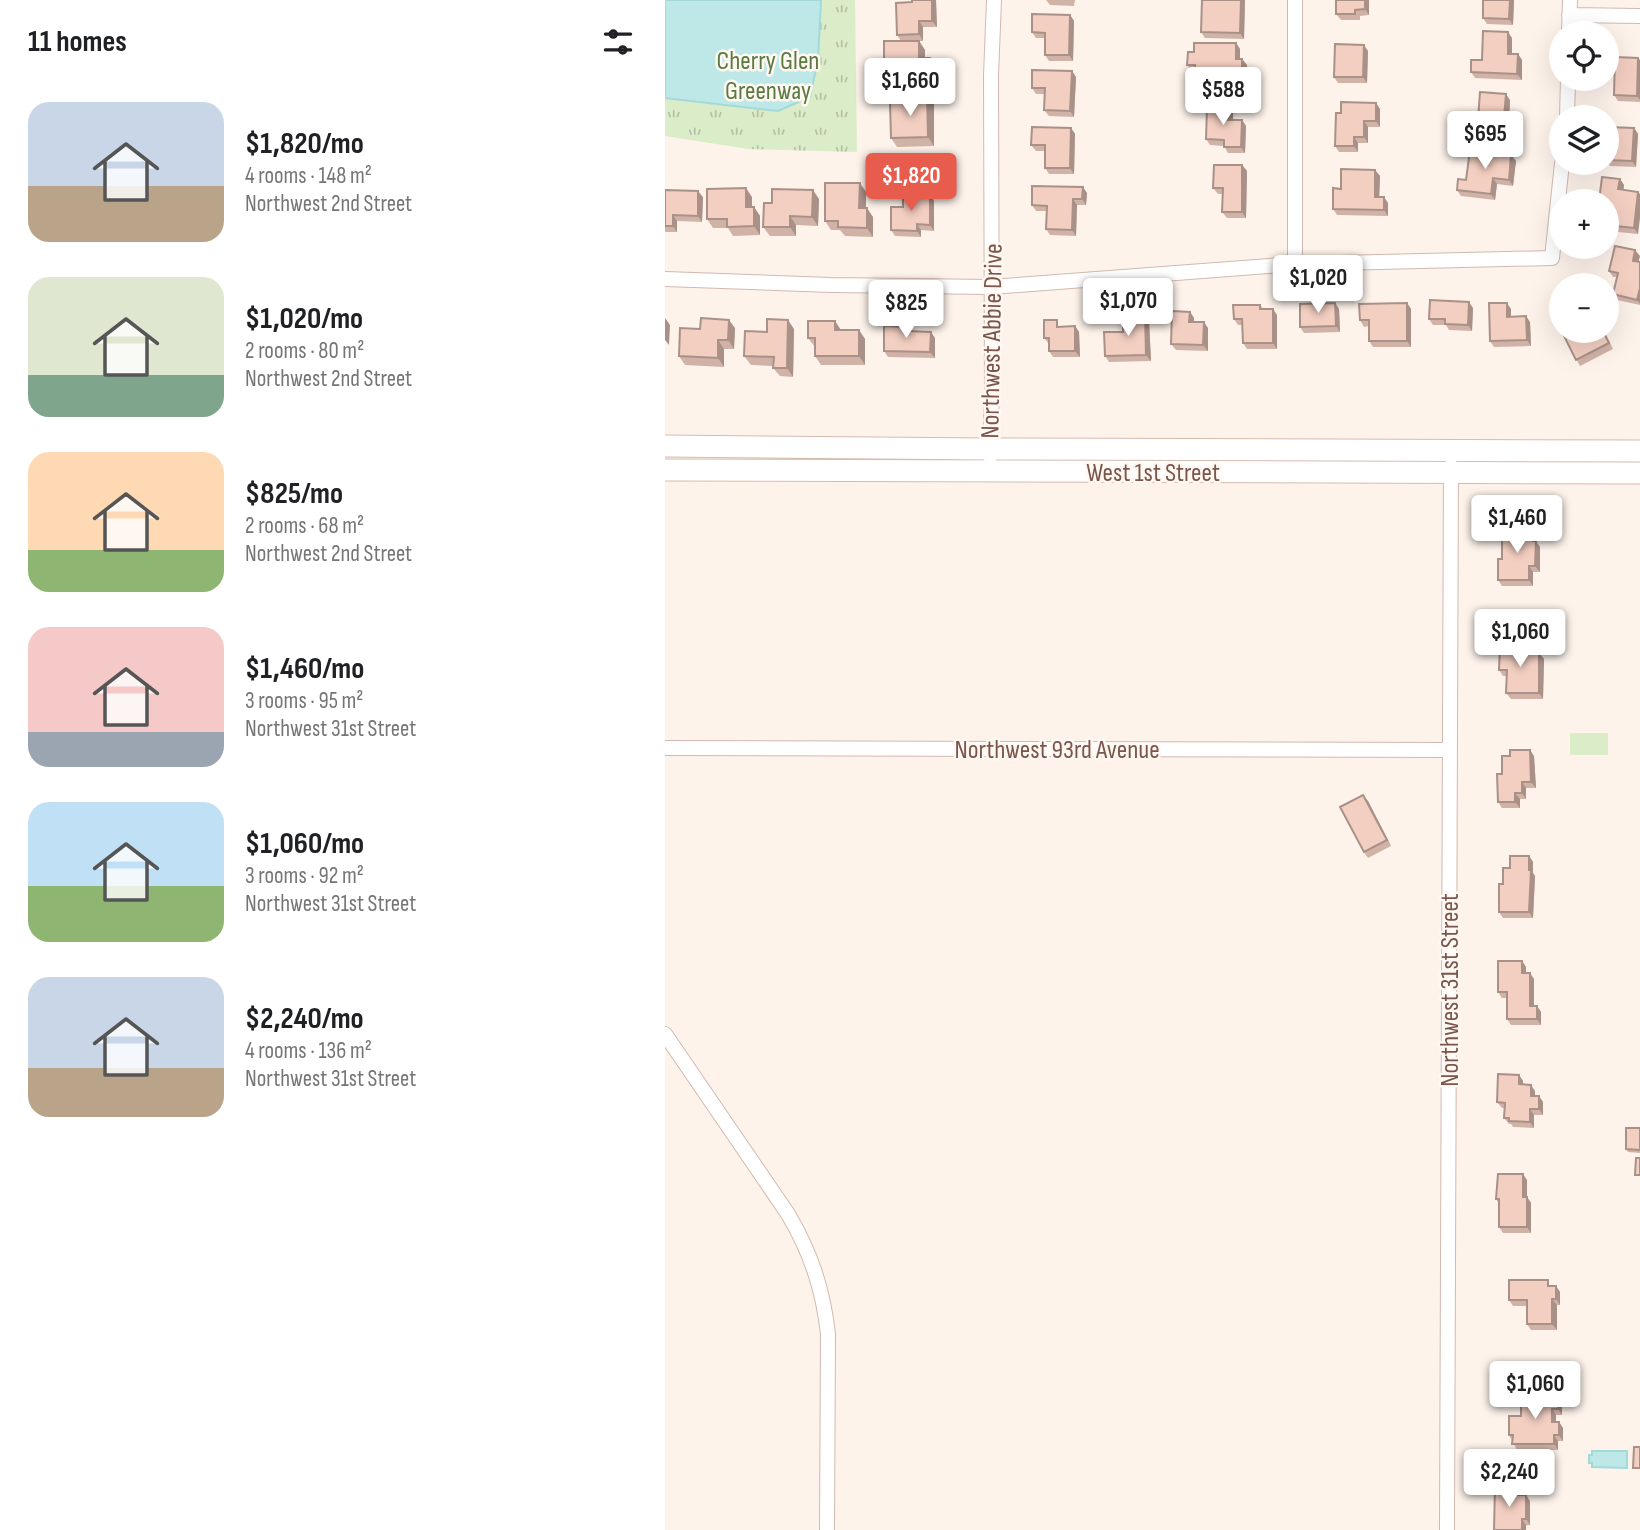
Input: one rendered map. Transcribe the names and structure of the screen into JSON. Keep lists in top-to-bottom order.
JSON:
{
  "streets": {
    "main road": ["West 1st Street"],
    "street": ["Northwest Abbie Drive", "Northwest 93rd Avenue", "Northwest 31st Street"]
  },
  "crossings": [
    ["Northwest Abbie Drive", "West 1st Street"],
    ["West 1st Street", "Northwest 31st Street"],
    ["Northwest 93rd Avenue", "Northwest 31st Street"]
  ],
  "parks": ["Cherry Glen Greenway"],
  "page": {
    "heading": "11 homes",
    "map_buttons": ["+", "−"],
    "price": [
      "$1,660",
      "$588",
      "$695",
      "$1,820",
      "$1,020",
      "$1,070",
      "$825",
      "$1,460",
      "$1,060",
      "$1,060",
      "$2,240"
    ],
    "list": [
      {
        "name": "$1,820/mo",
        "note": "4 rooms · 148 m² · Northwest 2nd Street"
      },
      {
        "name": "$1,020/mo",
        "note": "2 rooms · 80 m² · Northwest 2nd Street"
      },
      {
        "name": "$825/mo",
        "note": "2 rooms · 68 m² · Northwest 2nd Street"
      },
      {
        "name": "$1,460/mo",
        "note": "3 rooms · 95 m² · Northwest 31st Street"
      },
      {
        "name": "$1,060/mo",
        "note": "3 rooms · 92 m² · Northwest 31st Street"
      },
      {
        "name": "$2,240/mo",
        "note": "4 rooms · 136 m² · Northwest 31st Street"
      }
    ]
  }
}
